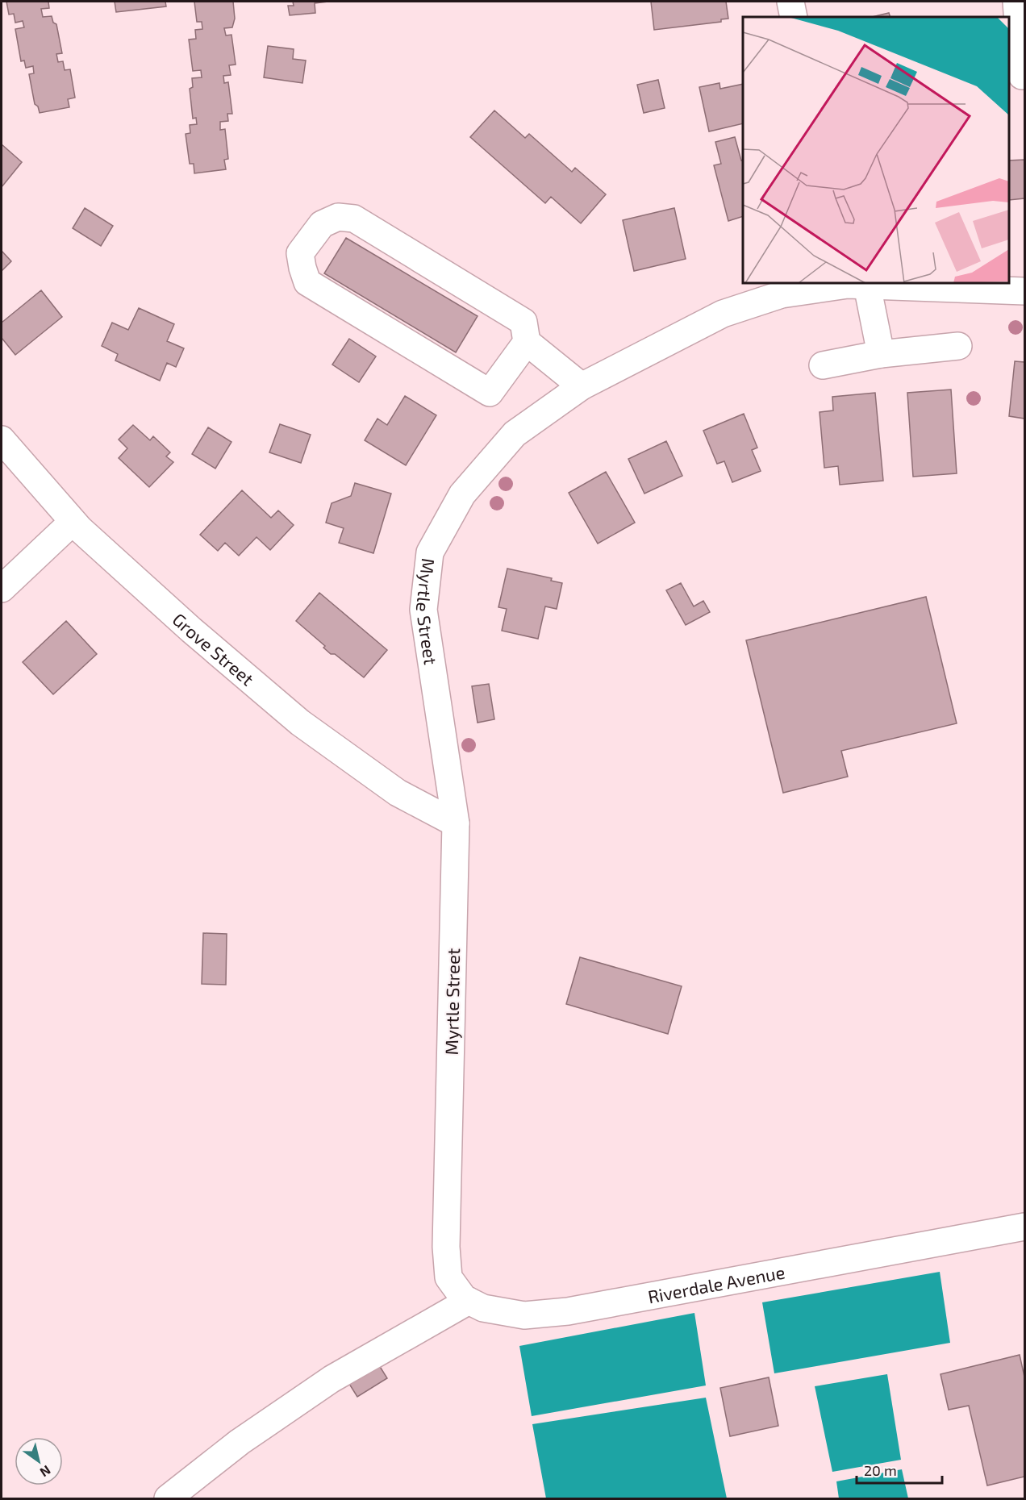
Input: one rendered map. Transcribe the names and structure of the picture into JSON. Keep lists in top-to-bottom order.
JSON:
{
  "streets": {
    "street": ["Myrtle Street", "Grove Street", "Riverdale Avenue"]
  },
  "crossings": [
    ["Myrtle Street", "Grove Street"],
    ["Myrtle Street", "Riverdale Avenue"]
  ],
  "scale_bar": "20 m",
  "north": "bottom right"
}
